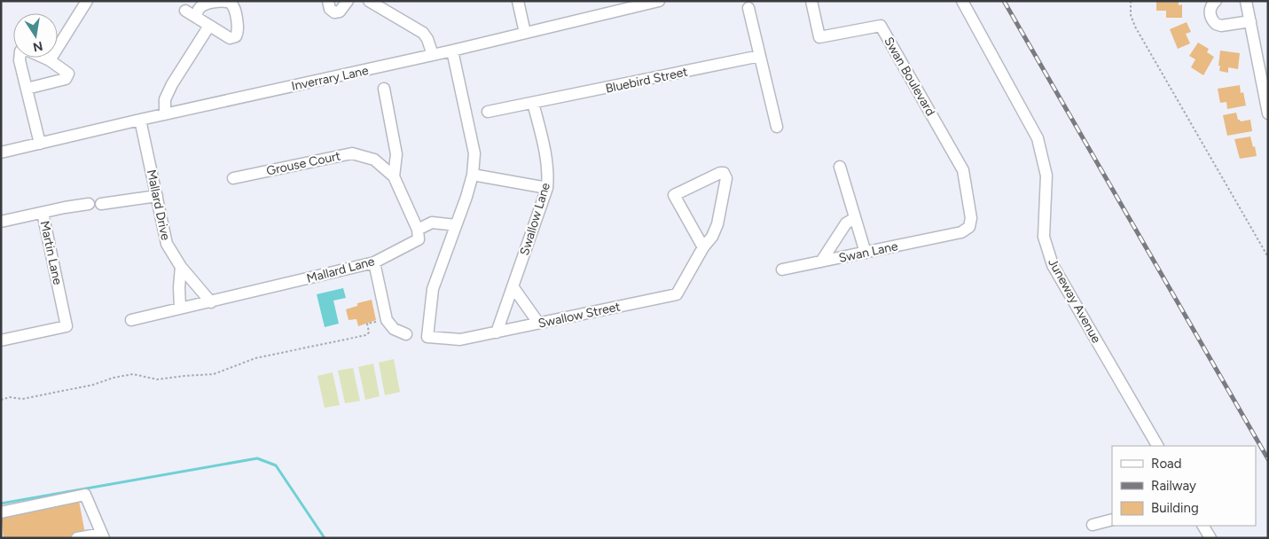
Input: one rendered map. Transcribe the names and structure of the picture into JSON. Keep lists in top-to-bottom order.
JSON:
{
  "streets": {
    "street": [
      "Swan Boulevard",
      "Inverrary Lane",
      "Bluebird Street",
      "Grouse Court",
      "Mallard Drive",
      "Swallow Lane",
      "Swan Lane",
      "Martin Lane",
      "Mallard Lane",
      "Juneway Avenue",
      "Swallow Street"
    ]
  },
  "crossings": [
    ["Swan Boulevard", "Swan Lane"],
    ["Inverrary Lane", "Mallard Drive"],
    ["Bluebird Street", "Swallow Lane"],
    ["Mallard Drive", "Mallard Lane"],
    ["Swallow Lane", "Swallow Street"]
  ],
  "legend": ["Road", "Railway", "Building"],
  "north": "bottom"
}
